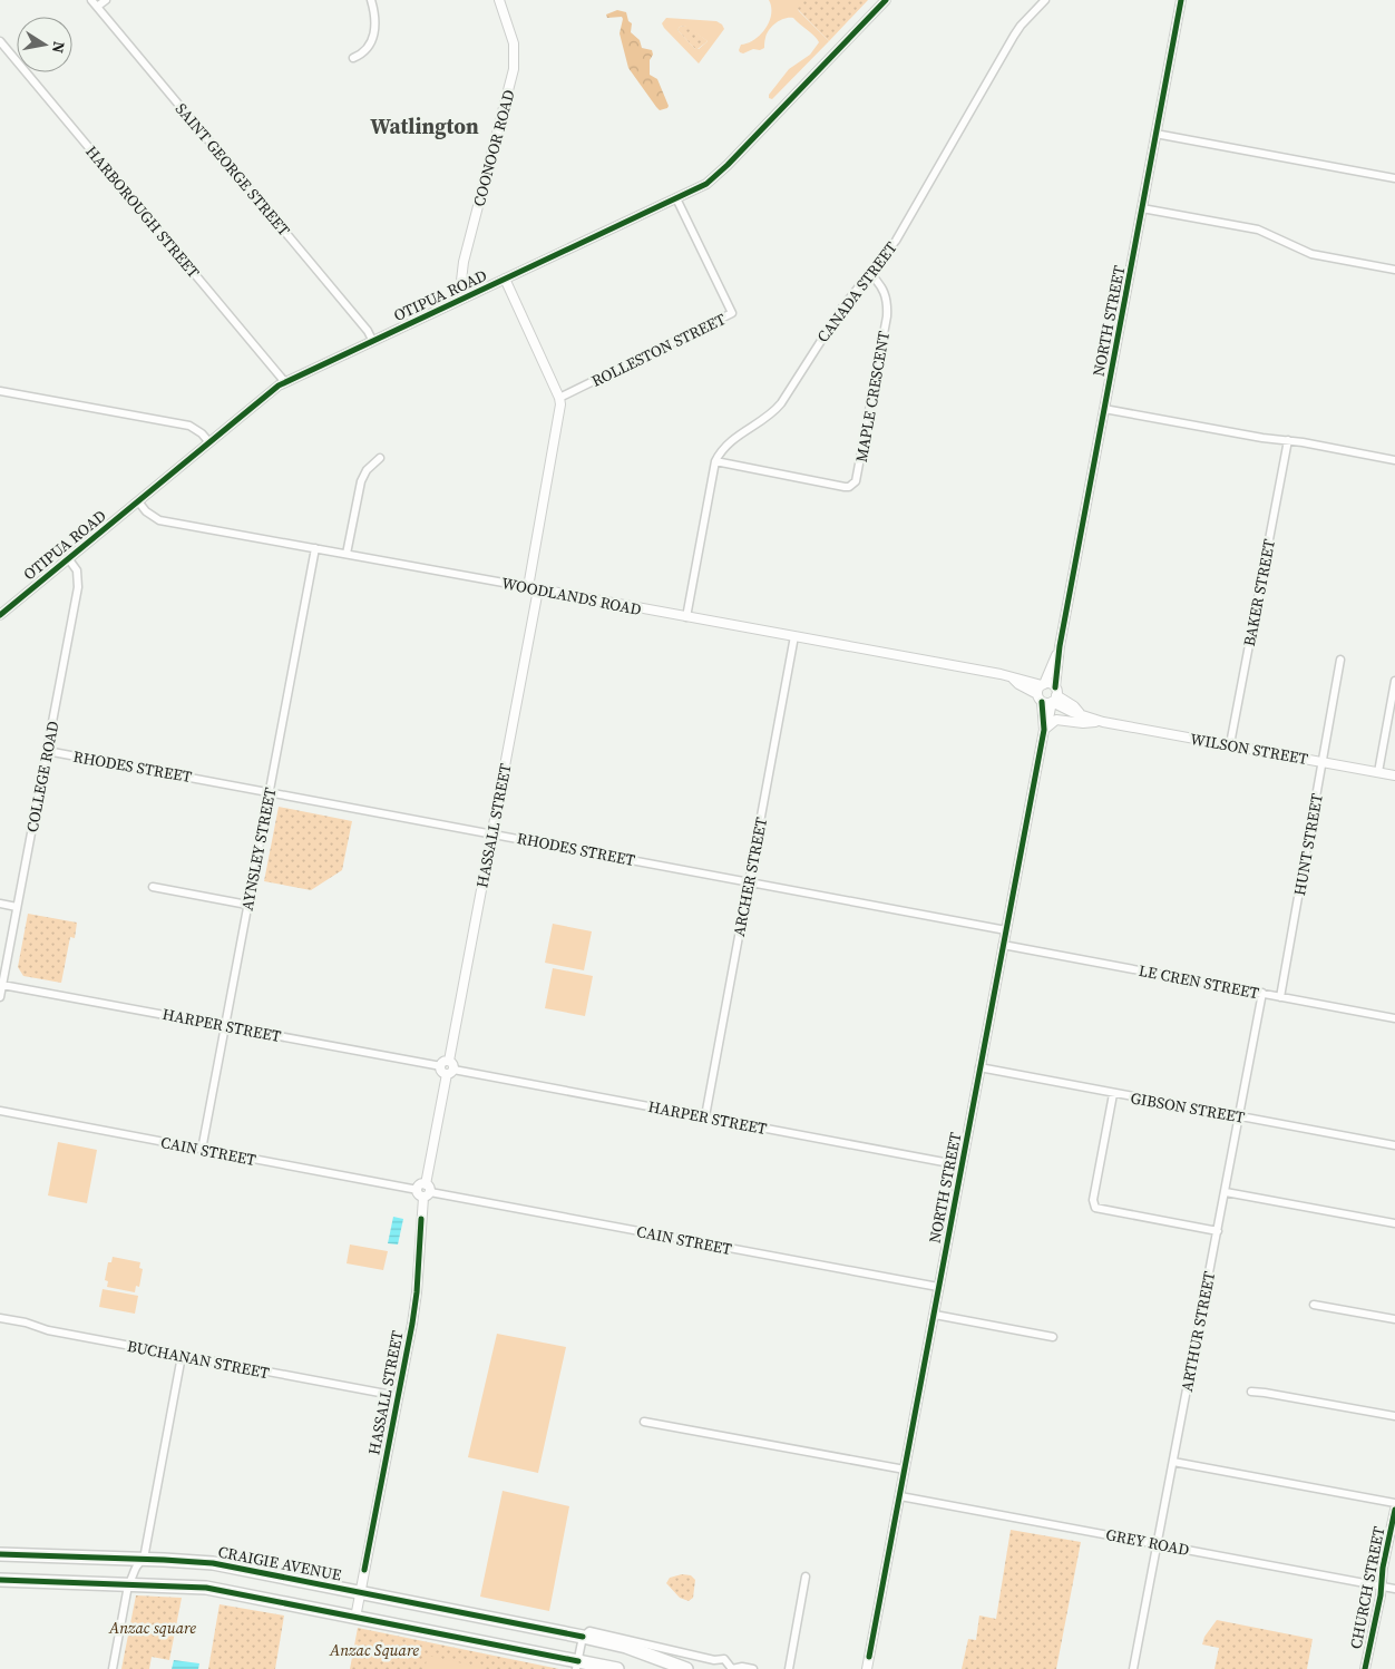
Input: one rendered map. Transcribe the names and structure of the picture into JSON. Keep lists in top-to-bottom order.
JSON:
{
  "streets": {
    "highway": ["CRAIGIE AVENUE"],
    "street": [
      "COONOOR ROAD",
      "SAINT GEORGE STREET",
      "HARBOROUGH STREET",
      "CANADA STREET",
      "OTIPUA ROAD",
      "NORTH STREET",
      "ROLLESTON STREET",
      "MAPLE CRESCENT",
      "BAKER STREET",
      "WOODLANDS ROAD",
      "WILSON STREET",
      "RHODES STREET",
      "COLLEGE ROAD",
      "HASSALL STREET",
      "HUNT STREET",
      "AYNSLEY STREET",
      "ARCHER STREET",
      "LE CREN STREET",
      "HARPER STREET",
      "GIBSON STREET",
      "CAIN STREET",
      "ARTHUR STREET",
      "BUCHANAN STREET",
      "GREY ROAD",
      "CHURCH STREET"
    ]
  },
  "crossings": [
    ["COONOOR ROAD", "OTIPUA ROAD"],
    ["SAINT GEORGE STREET", "OTIPUA ROAD"],
    ["HARBOROUGH STREET", "OTIPUA ROAD"],
    ["CANADA STREET", "MAPLE CRESCENT"],
    ["CANADA STREET", "WOODLANDS ROAD"],
    ["OTIPUA ROAD", "ROLLESTON STREET"],
    ["OTIPUA ROAD", "WOODLANDS ROAD"],
    ["OTIPUA ROAD", "COLLEGE ROAD"],
    ["NORTH STREET", "WOODLANDS ROAD"],
    ["NORTH STREET", "WILSON STREET"],
    ["NORTH STREET", "RHODES STREET"],
    ["NORTH STREET", "LE CREN STREET"],
    ["NORTH STREET", "HARPER STREET"],
    ["NORTH STREET", "GIBSON STREET"],
    ["NORTH STREET", "CAIN STREET"],
    ["NORTH STREET", "GREY ROAD"],
    ["BAKER STREET", "WILSON STREET"],
    ["WOODLANDS ROAD", "WILSON STREET"],
    ["WOODLANDS ROAD", "HASSALL STREET"],
    ["WOODLANDS ROAD", "AYNSLEY STREET"],
    ["WOODLANDS ROAD", "ARCHER STREET"],
    ["WILSON STREET", "HUNT STREET"],
    ["RHODES STREET", "COLLEGE ROAD"],
    ["RHODES STREET", "HASSALL STREET"],
    ["RHODES STREET", "AYNSLEY STREET"],
    ["RHODES STREET", "ARCHER STREET"],
    ["COLLEGE ROAD", "HARPER STREET"],
    ["HASSALL STREET", "HARPER STREET"],
    ["HASSALL STREET", "CAIN STREET"],
    ["HASSALL STREET", "BUCHANAN STREET"],
    ["HASSALL STREET", "CRAIGIE AVENUE"],
    ["HUNT STREET", "LE CREN STREET"],
    ["AYNSLEY STREET", "HARPER STREET"],
    ["AYNSLEY STREET", "CAIN STREET"],
    ["ARCHER STREET", "HARPER STREET"],
    ["LE CREN STREET", "ARTHUR STREET"],
    ["GIBSON STREET", "ARTHUR STREET"],
    ["ARTHUR STREET", "GREY ROAD"],
    ["GREY ROAD", "CHURCH STREET"]
  ],
  "districts": ["Watlington"],
  "parks": ["Anzac square", "Anzac Square"],
  "north": "right"
}
